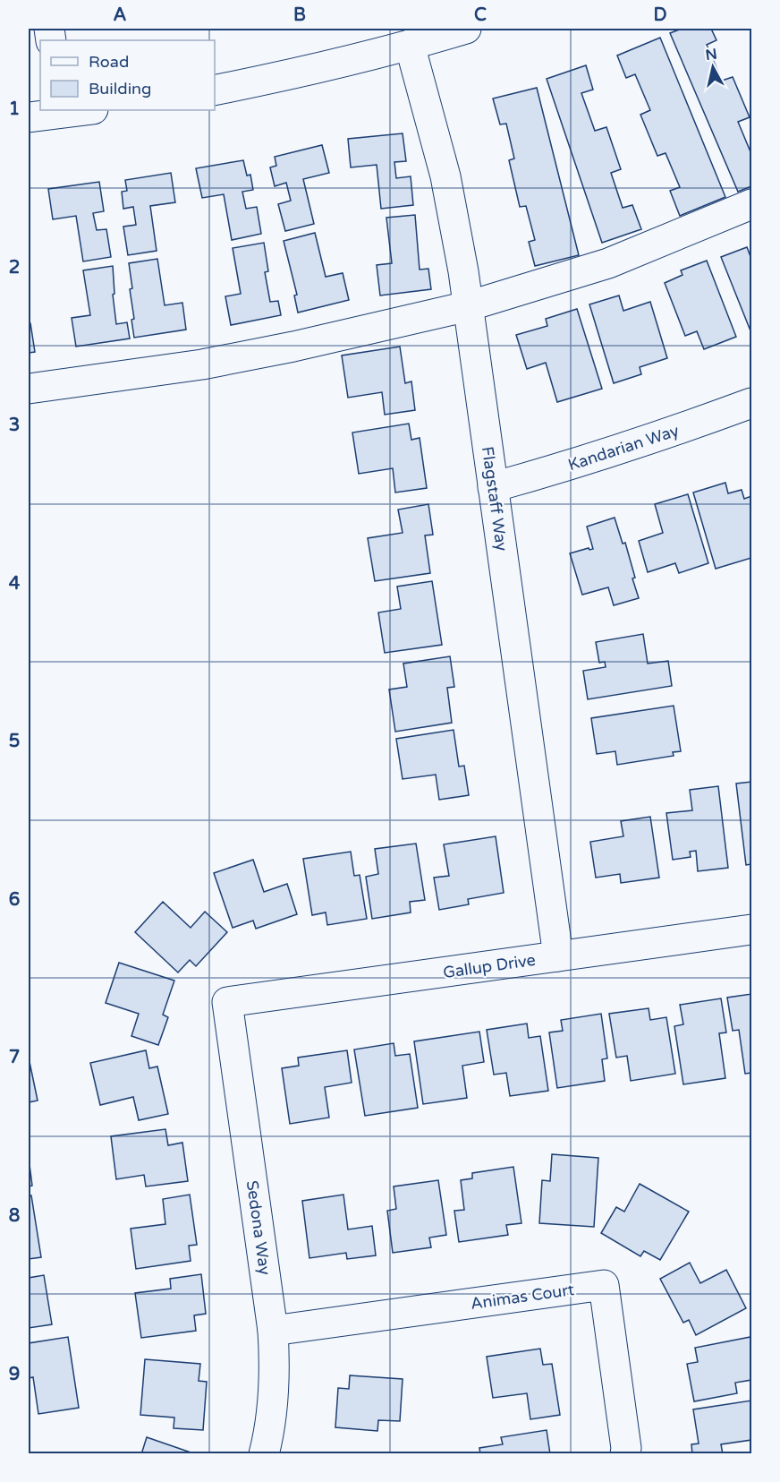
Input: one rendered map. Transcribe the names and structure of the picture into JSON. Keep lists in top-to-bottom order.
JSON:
{
  "streets": {
    "street": [
      "Kandarian Way",
      "Flagstaff Way",
      "Gallup Drive",
      "Sedona Way",
      "Animas Court"
    ]
  },
  "crossings": [
    ["Kandarian Way", "Flagstaff Way"],
    ["Flagstaff Way", "Gallup Drive"],
    ["Gallup Drive", "Sedona Way"],
    ["Sedona Way", "Animas Court"]
  ],
  "legend": ["Road", "Building"],
  "north": "top",
  "grid": {
    "columns": [
      "A",
      "B",
      "C",
      "D"
    ],
    "rows": [
      "1",
      "2",
      "3",
      "4",
      "5",
      "6",
      "7",
      "8",
      "9"
    ]
  }
}
